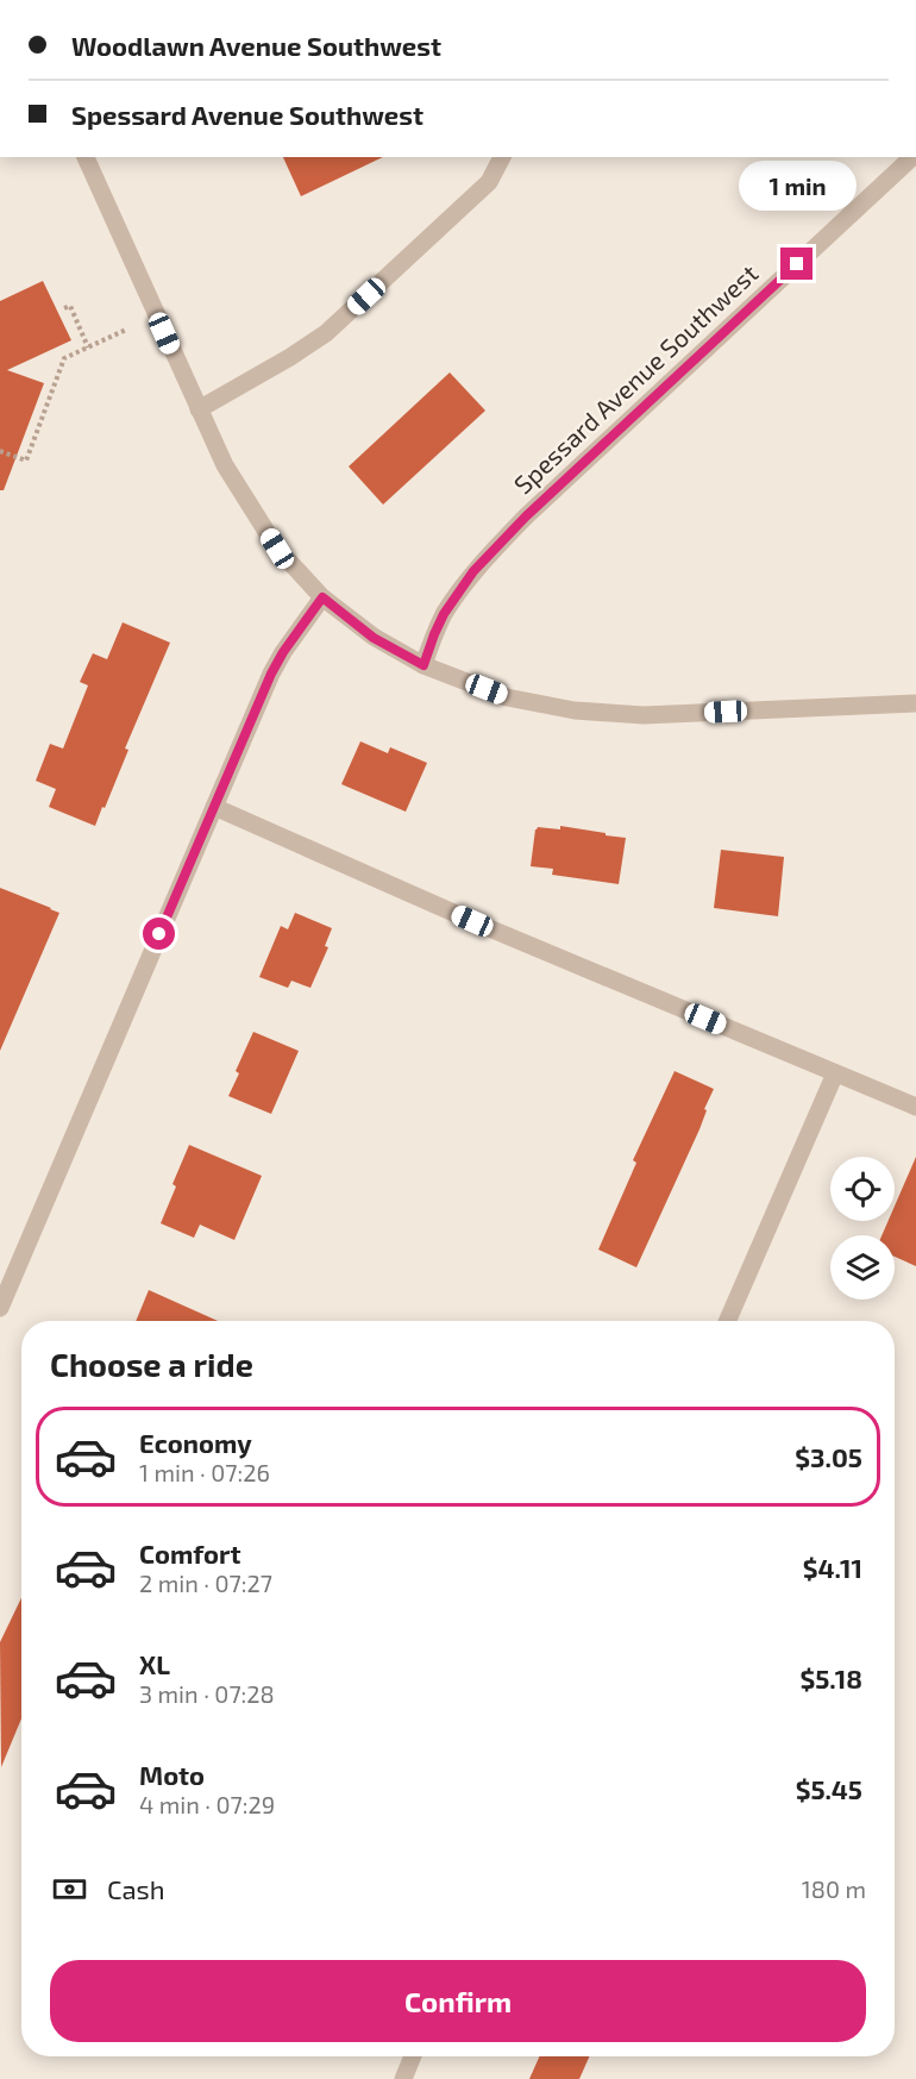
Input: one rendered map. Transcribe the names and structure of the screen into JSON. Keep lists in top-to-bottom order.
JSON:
{
  "streets": {
    "street": ["Spessard Avenue Southwest"]
  },
  "page": {
    "banner": ["Woodlawn Avenue Southwest", "Spessard Avenue Southwest"],
    "bubble": "1 min",
    "heading": "Choose a ride",
    "list": [
      {
        "name": "Economy",
        "note": "1 min · 07:26",
        "value": "$3.05"
      },
      {
        "name": "Comfort",
        "note": "2 min · 07:27",
        "value": "$4.11"
      },
      {
        "name": "XL",
        "note": "3 min · 07:28",
        "value": "$5.18"
      },
      {
        "name": "Moto",
        "note": "4 min · 07:29",
        "value": "$5.45"
      }
    ],
    "pay": ["Cash", "180 m"],
    "buttons": "Confirm"
  }
}
